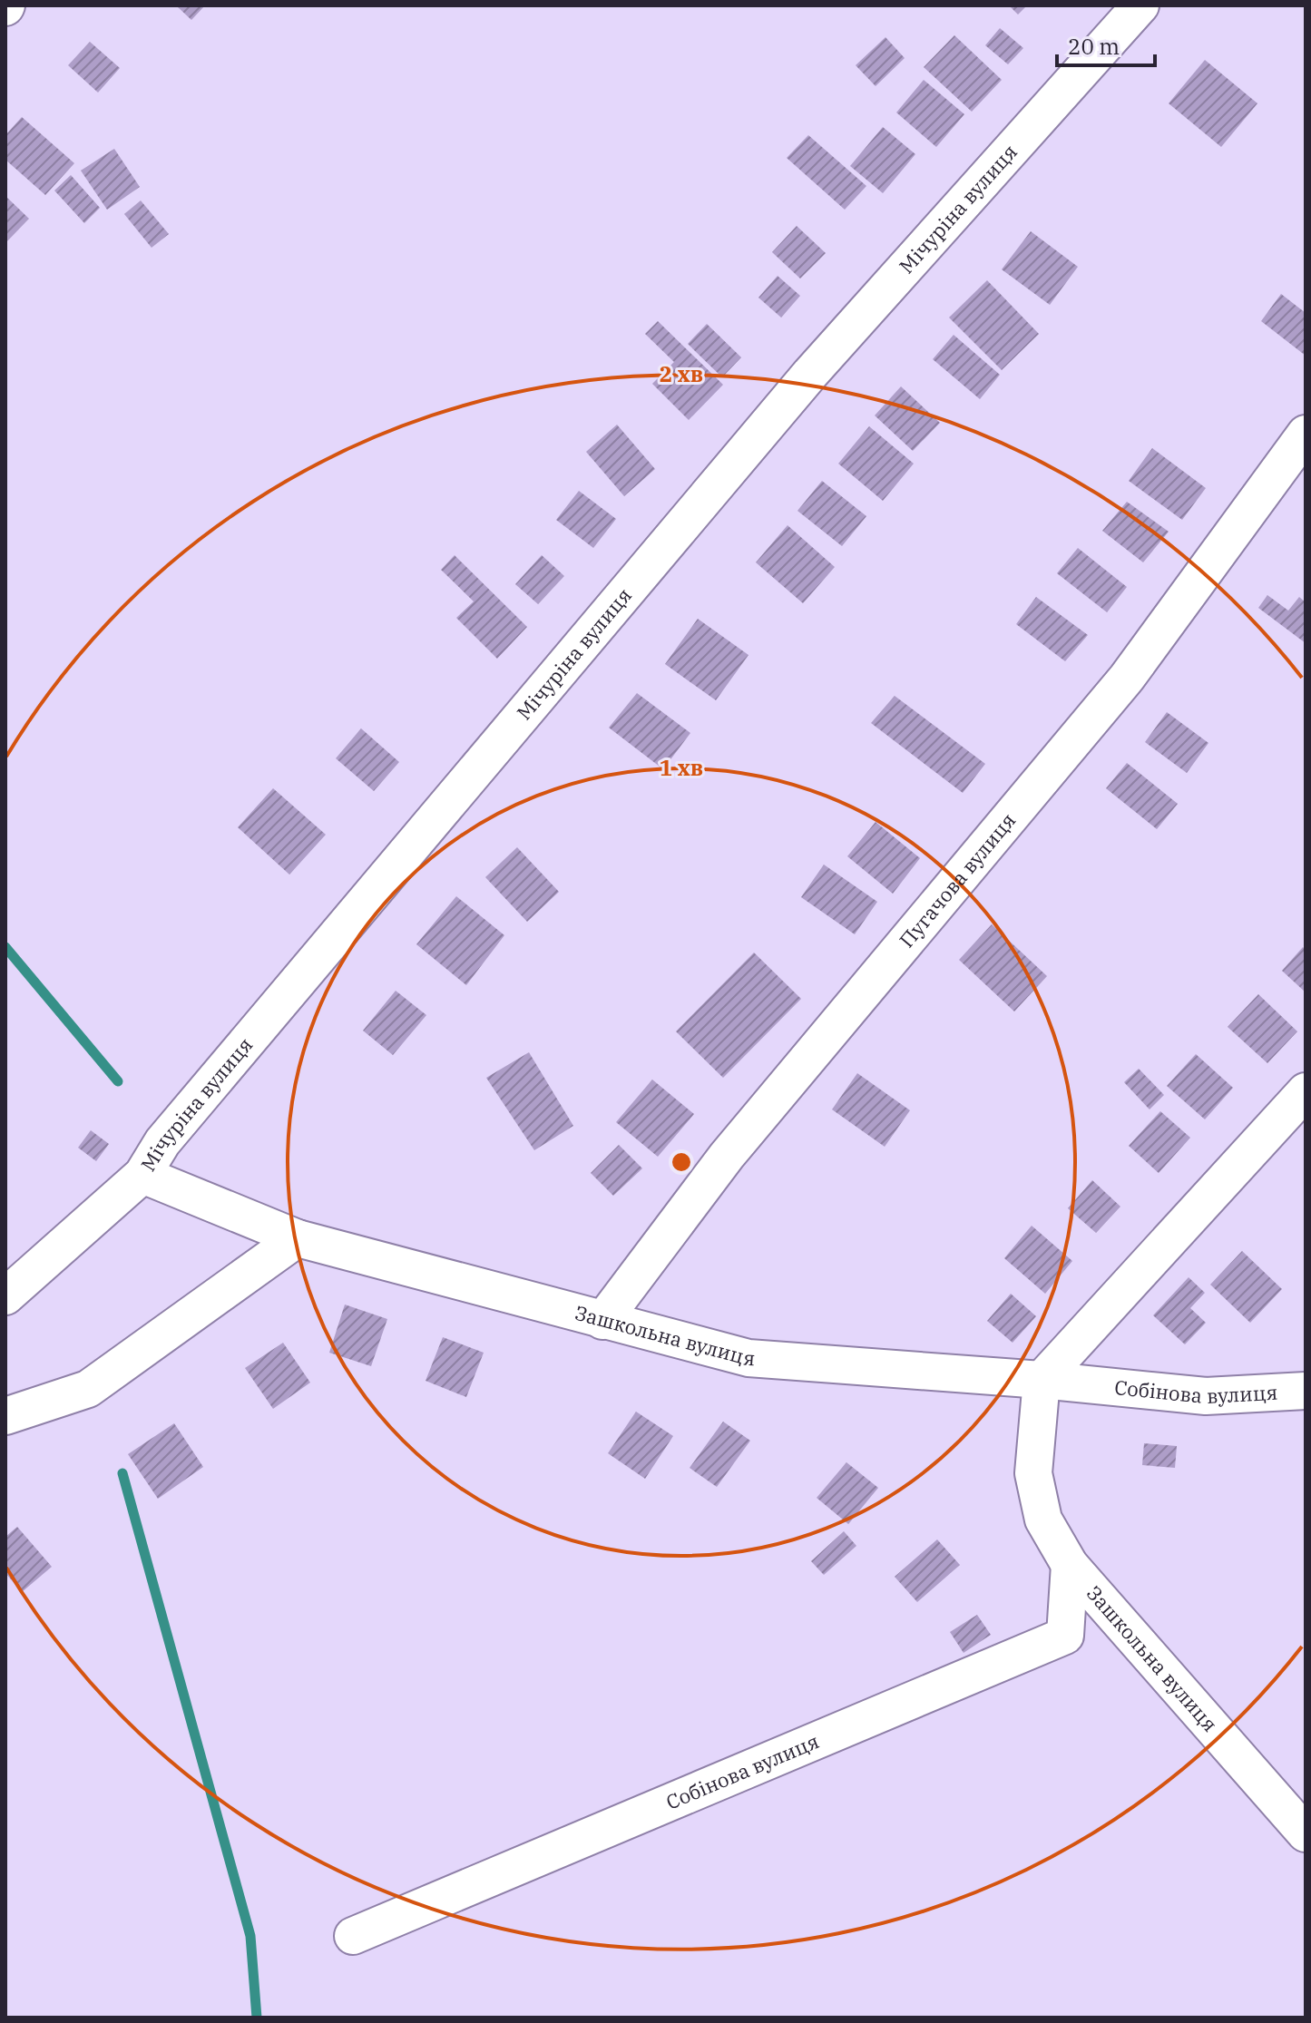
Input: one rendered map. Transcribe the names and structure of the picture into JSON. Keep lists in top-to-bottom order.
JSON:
{
  "streets": {
    "street": [
      "Мічуріна вулиця",
      "Пугачова вулиця",
      "Зашкольна вулиця",
      "Собінова вулиця"
    ]
  },
  "crossings": [
    ["Мічуріна вулиця", "Зашкольна вулиця"],
    ["Пугачова вулиця", "Зашкольна вулиця"],
    ["Зашкольна вулиця", "Собінова вулиця"]
  ],
  "scale_bar": "20 m",
  "rings": ["2 хв", "1 хв"]
}
